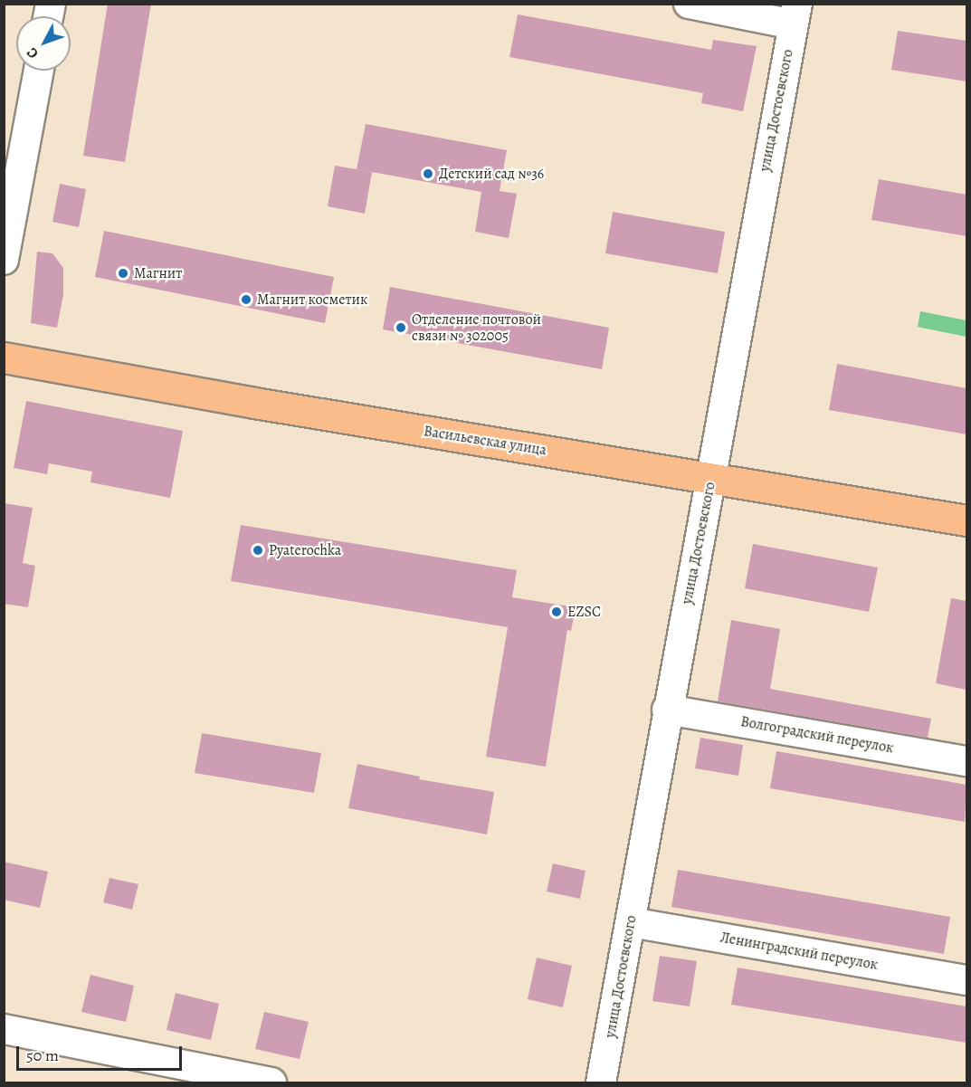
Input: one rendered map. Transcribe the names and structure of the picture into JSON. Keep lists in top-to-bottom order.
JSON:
{
  "streets": {
    "main road": ["Васильевская улица"],
    "street": ["улица Достоевского", "Волгоградский переулок", "Ленинградский переулок"]
  },
  "crossings": [
    ["улица Достоевского", "Васильевская улица"],
    ["улица Достоевского", "Волгоградский переулок"],
    ["улица Достоевского", "Ленинградский переулок"]
  ],
  "places": [
    "Детский сад №36",
    "Магнит",
    "Магнит косметик",
    "Отделение почтовой связи № 302005",
    "Pyaterochka",
    "EZSC"
  ],
  "scale_bar": "50 m",
  "north": "bottom left"
}
